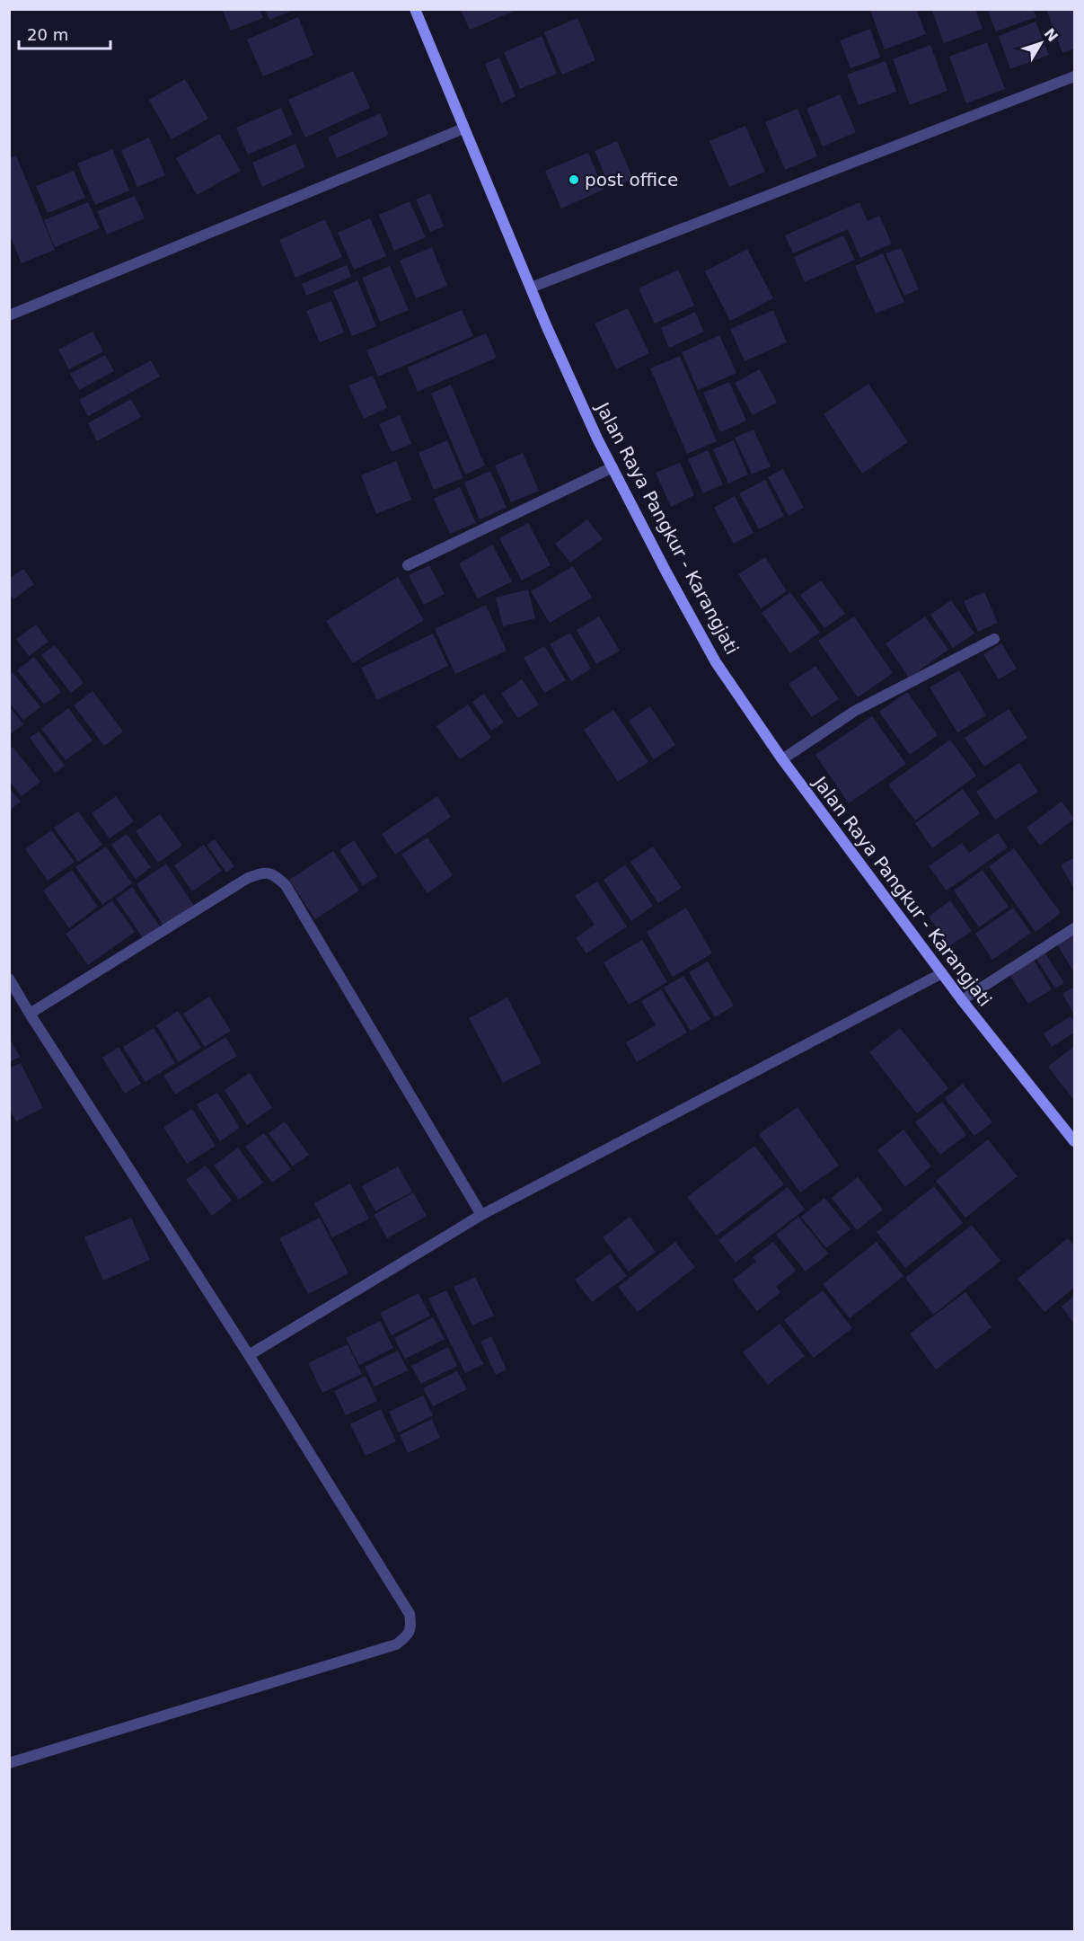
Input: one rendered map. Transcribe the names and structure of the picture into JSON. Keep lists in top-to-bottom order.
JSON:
{
  "streets": {
    "main road": ["Jalan Raya Pangkur - Karangjati"]
  },
  "places": ["post office"],
  "scale_bar": "20 m",
  "north": "top right"
}
